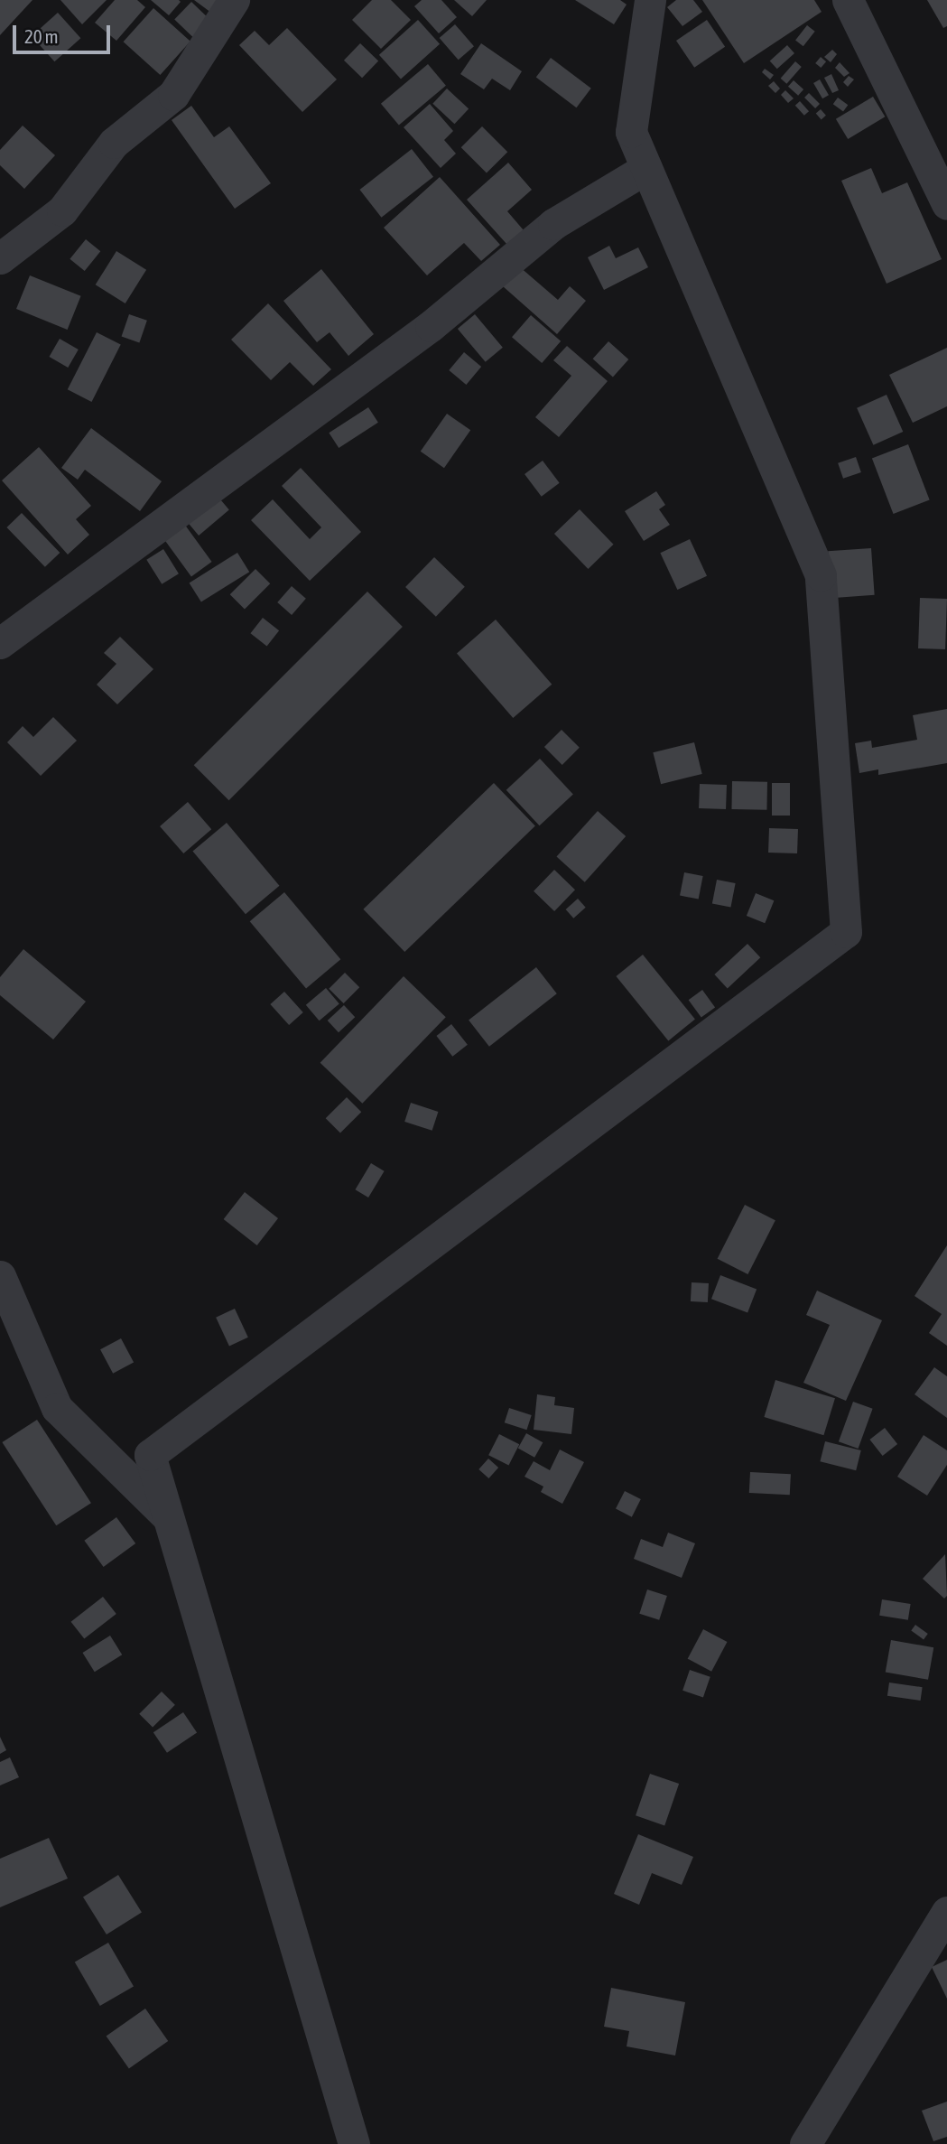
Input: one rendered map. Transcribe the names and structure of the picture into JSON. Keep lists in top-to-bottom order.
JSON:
{
  "scale_bar": "20 m"
}
